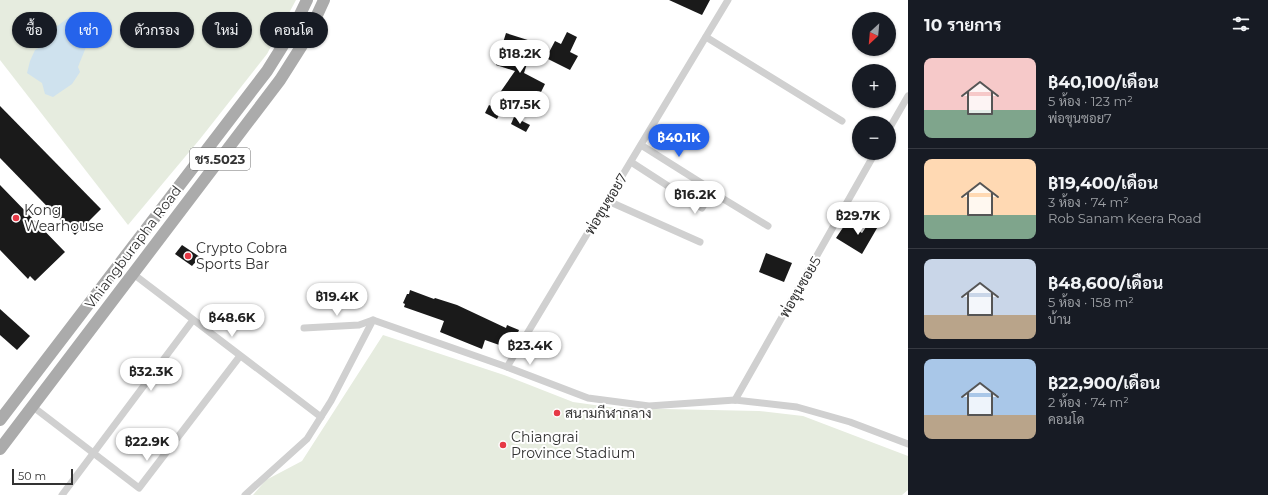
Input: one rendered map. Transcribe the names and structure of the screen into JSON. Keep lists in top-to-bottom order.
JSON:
{
  "streets": {
    "main road": ["ชร.5023", "Vhiangburapha Road"],
    "street": ["พ่อขุนซอย7", "พ่อขุนซอย5"]
  },
  "places": [
    "Kong Wearhouse",
    "Crypto Cobra Sports Bar",
    "สนามกีฬากลาง",
    "Chiangrai Province Stadium"
  ],
  "scale_bar": "50 m",
  "north": "bottom left",
  "page": {
    "heading": "10 รายการ",
    "map_buttons": ["+", "−"],
    "chip": [
      "ซื้อ",
      "เช่า",
      "ตัวกรอง",
      "ใหม่",
      "คอนโด"
    ],
    "price": [
      "฿18.2K",
      "฿17.5K",
      "฿40.1K",
      "฿16.2K",
      "฿29.7K",
      "฿19.4K",
      "฿48.6K",
      "฿23.4K",
      "฿32.3K",
      "฿22.9K"
    ],
    "list": [
      {
        "name": "฿40,100/เดือน",
        "note": "5 ห้อง · 123 m² · พ่อขุนซอย7"
      },
      {
        "name": "฿19,400/เดือน",
        "note": "3 ห้อง · 74 m² · Rob Sanam Keera Road"
      },
      {
        "name": "฿48,600/เดือน",
        "note": "5 ห้อง · 158 m² · บ้าน"
      },
      {
        "name": "฿22,900/เดือน",
        "note": "2 ห้อง · 74 m² · คอนโด"
      }
    ],
    "scale": "50 m"
  }
}
